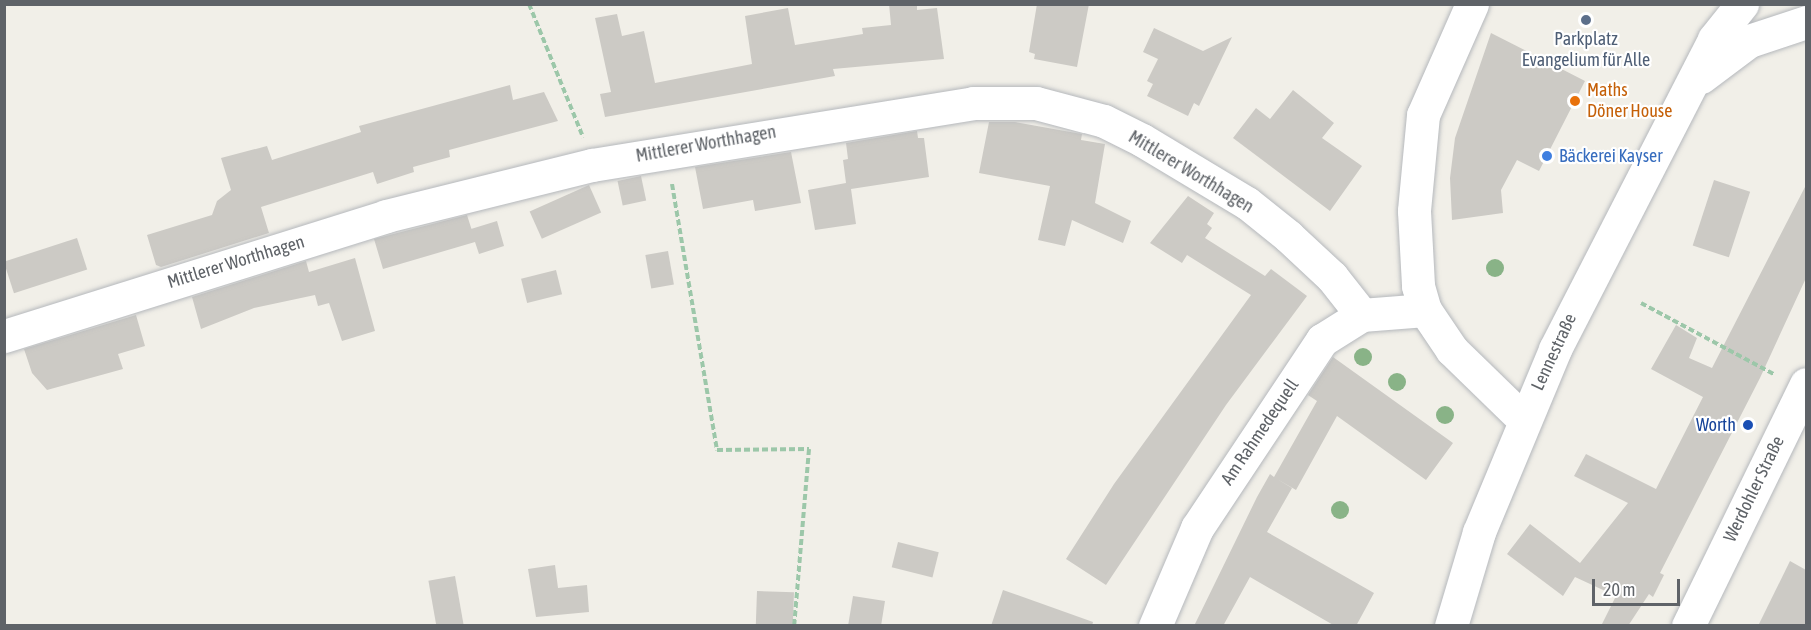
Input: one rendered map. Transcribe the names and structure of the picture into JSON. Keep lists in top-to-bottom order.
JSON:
{
  "streets": {
    "street": [
      "Mittlerer Worthhagen",
      "Lennestraße",
      "Am Rahmedequell",
      "Werdohler Straße"
    ]
  },
  "crossings": [
    ["Mittlerer Worthhagen", "Am Rahmedequell"]
  ],
  "places": [
    "Parkplatz Evangelium für Alle",
    "Maths Döner House",
    "Bäckerei Kayser",
    "Worth"
  ],
  "scale_bar": "20 m"
}
